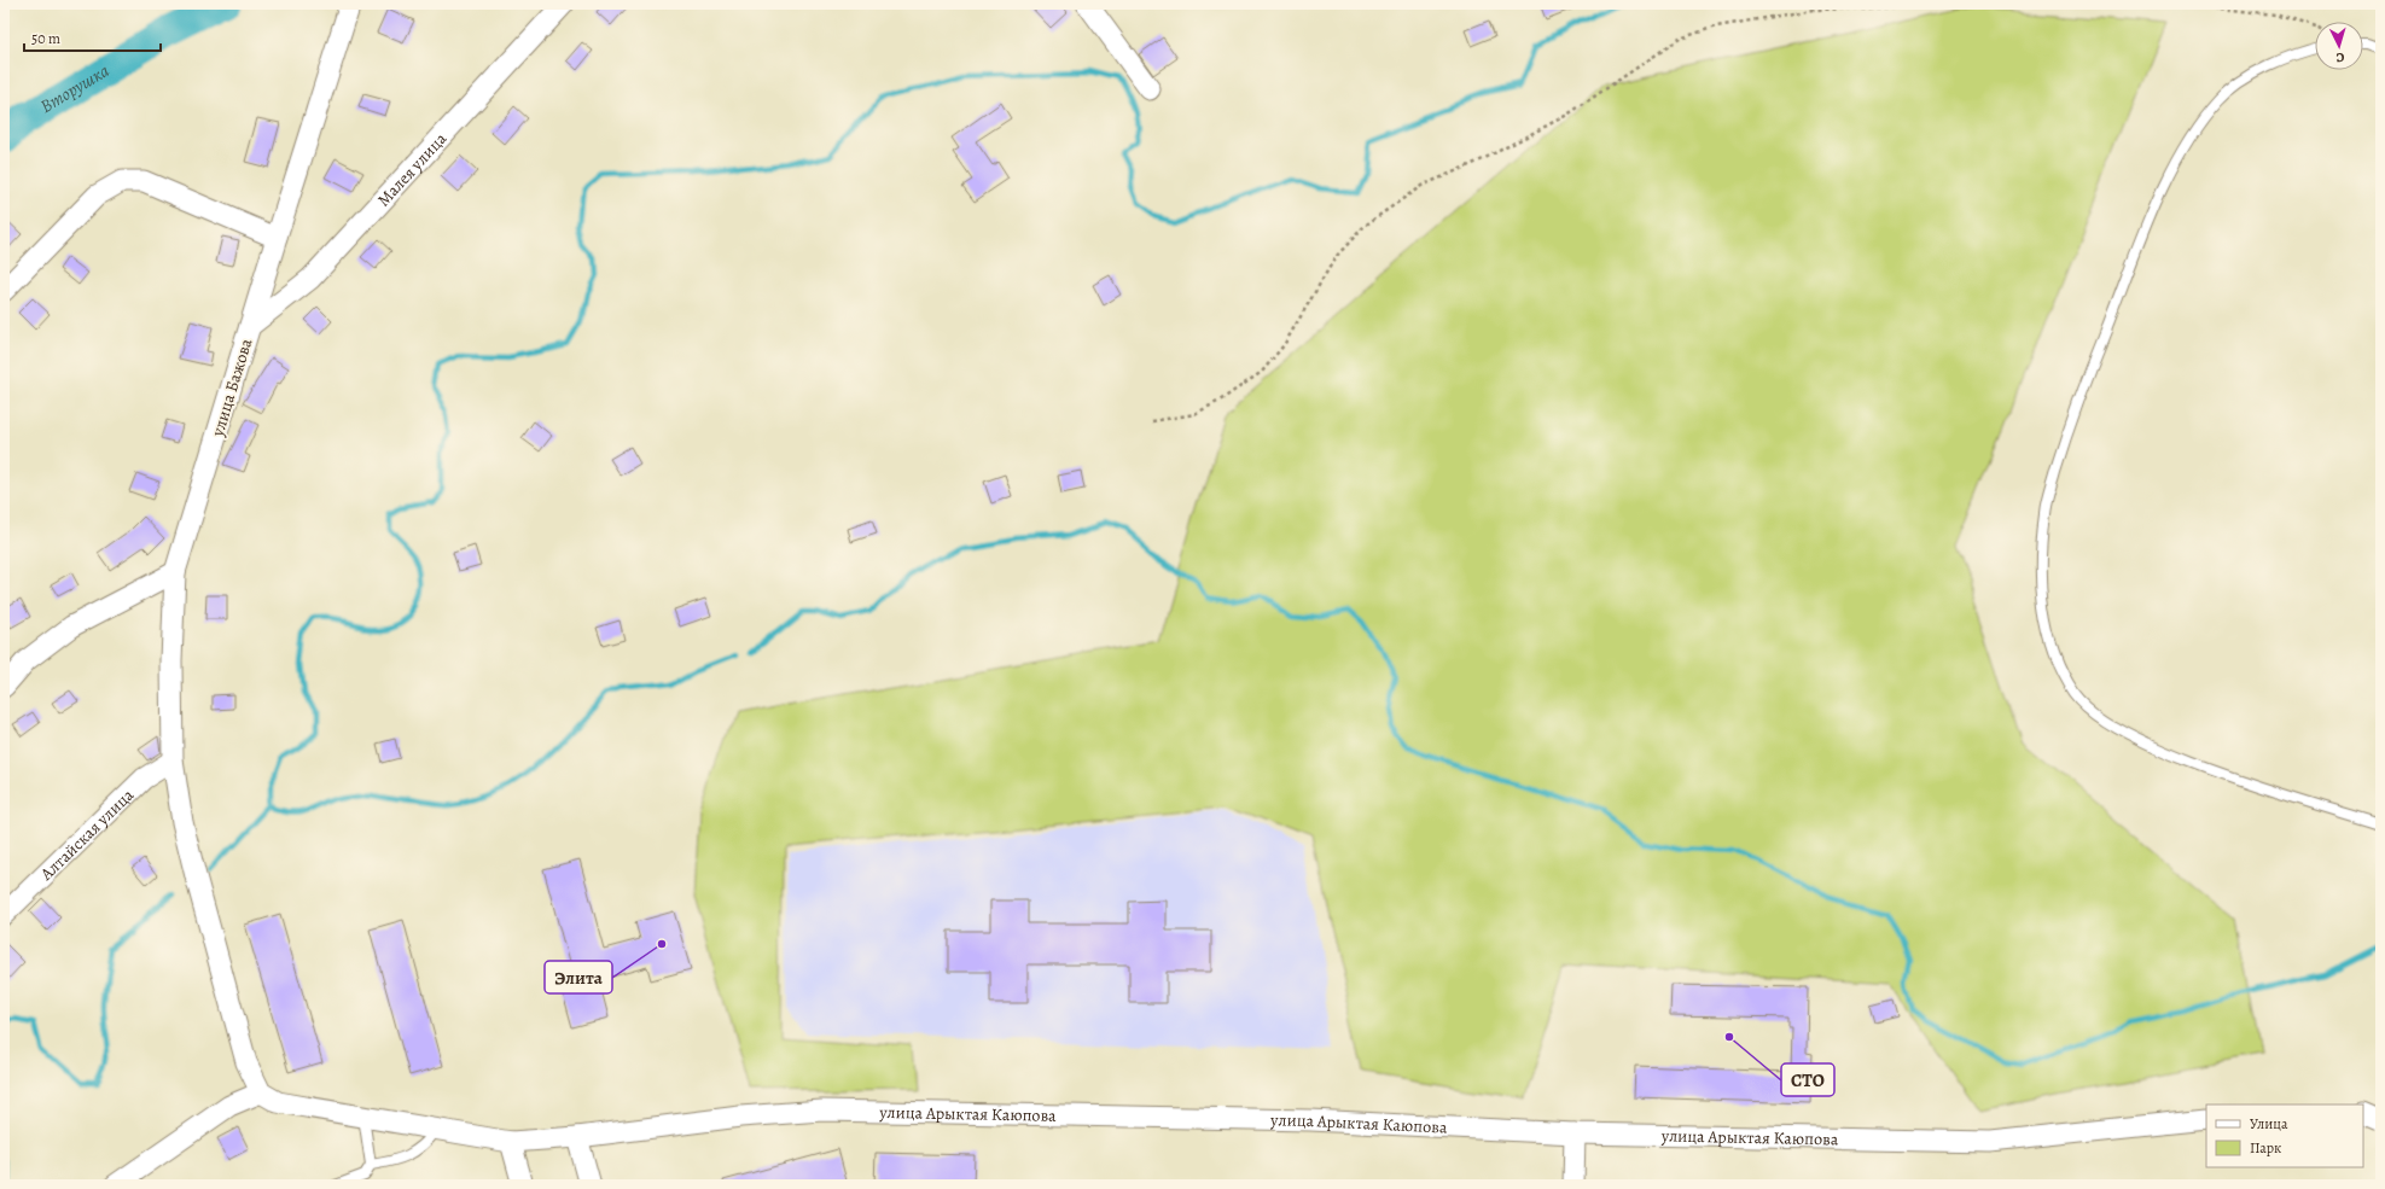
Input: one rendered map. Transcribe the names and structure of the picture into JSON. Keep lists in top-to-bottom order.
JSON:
{
  "streets": {
    "street": [
      "Малея улица",
      "улица Бажова",
      "Алтайская улица",
      "улица Арыктая Каюпова"
    ]
  },
  "crossings": [
    ["Малея улица", "улица Бажова"],
    ["улица Бажова", "Алтайская улица"],
    ["улица Бажова", "улица Арыктая Каюпова"]
  ],
  "water": ["Вторушка"],
  "places": ["Элита", "СТО"],
  "legend": ["Улица", "Парк"],
  "scale_bar": "50 m",
  "north": "bottom"
}
